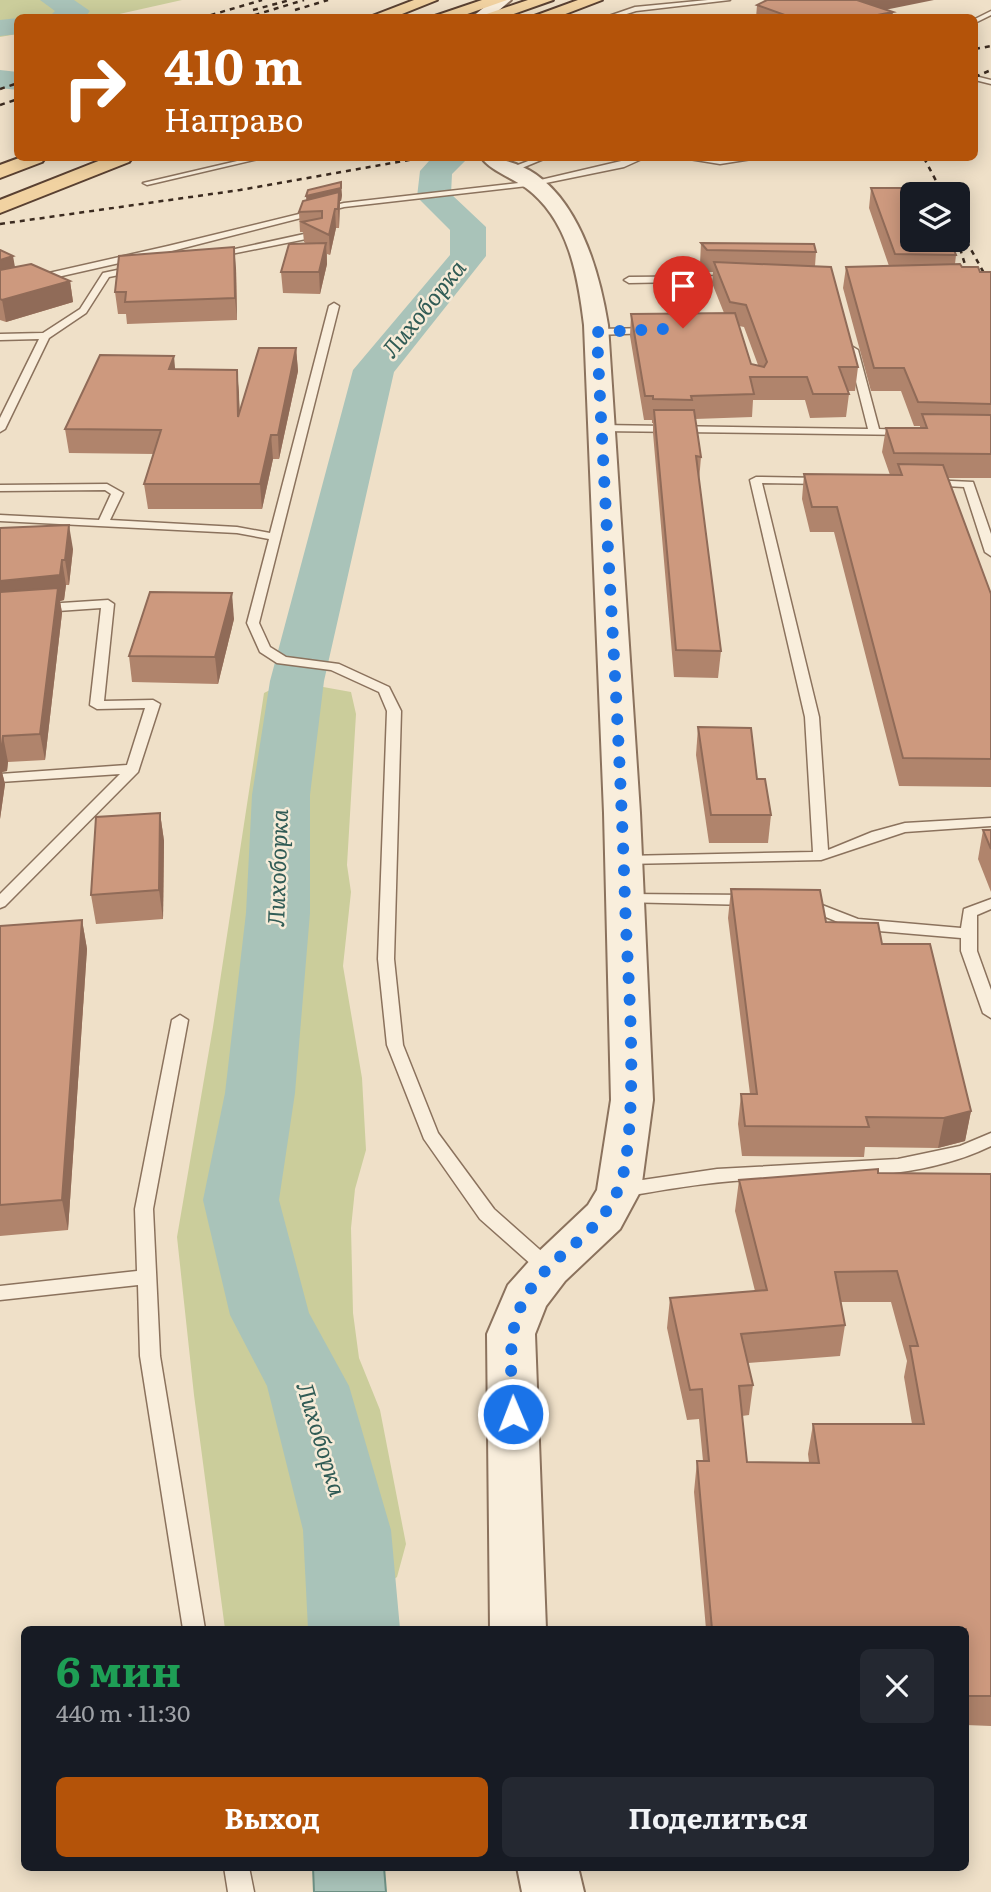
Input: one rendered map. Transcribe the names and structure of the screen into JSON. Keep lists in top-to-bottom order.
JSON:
{
  "water": ["Лихоборка"],
  "page": {
    "turn": ["410 m", "Направо"],
    "heading": ["6 мин", "440 m · 11:30"],
    "buttons": ["Выход", "Поделиться"]
  }
}
